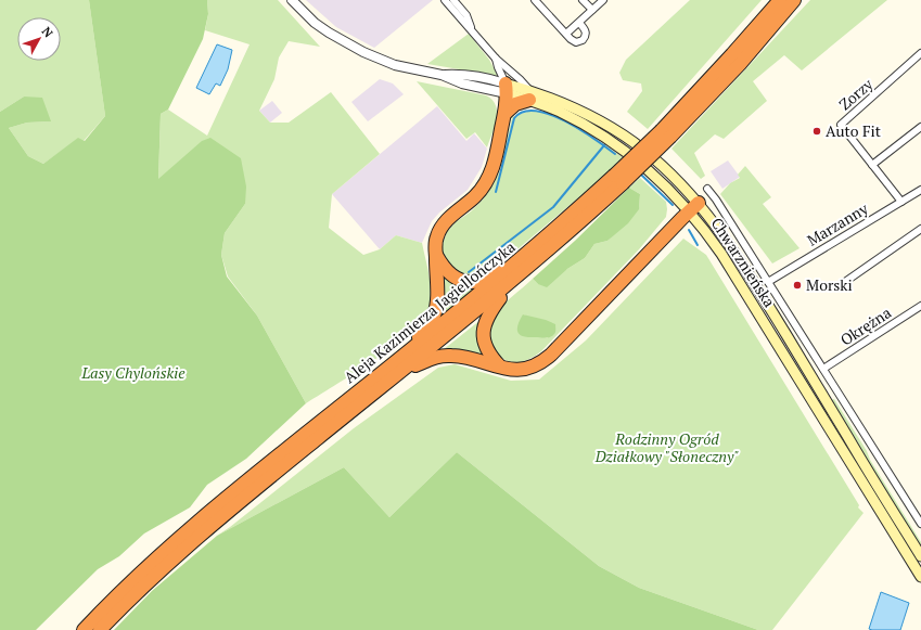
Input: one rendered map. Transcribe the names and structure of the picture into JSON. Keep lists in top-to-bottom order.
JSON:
{
  "streets": {
    "highway": ["Aleja Kazimierza Jagiellończyka"],
    "main road": ["Chwarznieńska"],
    "street": ["Zorzy", "Marzanny", "Okrężna"]
  },
  "crossings": [
    ["Zorzy", "Marzanny"],
    ["Marzanny", "Chwarznieńska"],
    ["Chwarznieńska", "Okrężna"]
  ],
  "parks": ["Lasy Chylońskie", "Rodzinny Ogród Działkowy \"Słoneczny\""],
  "places": ["Auto Fit", "Morski"],
  "north": "top right"
}
